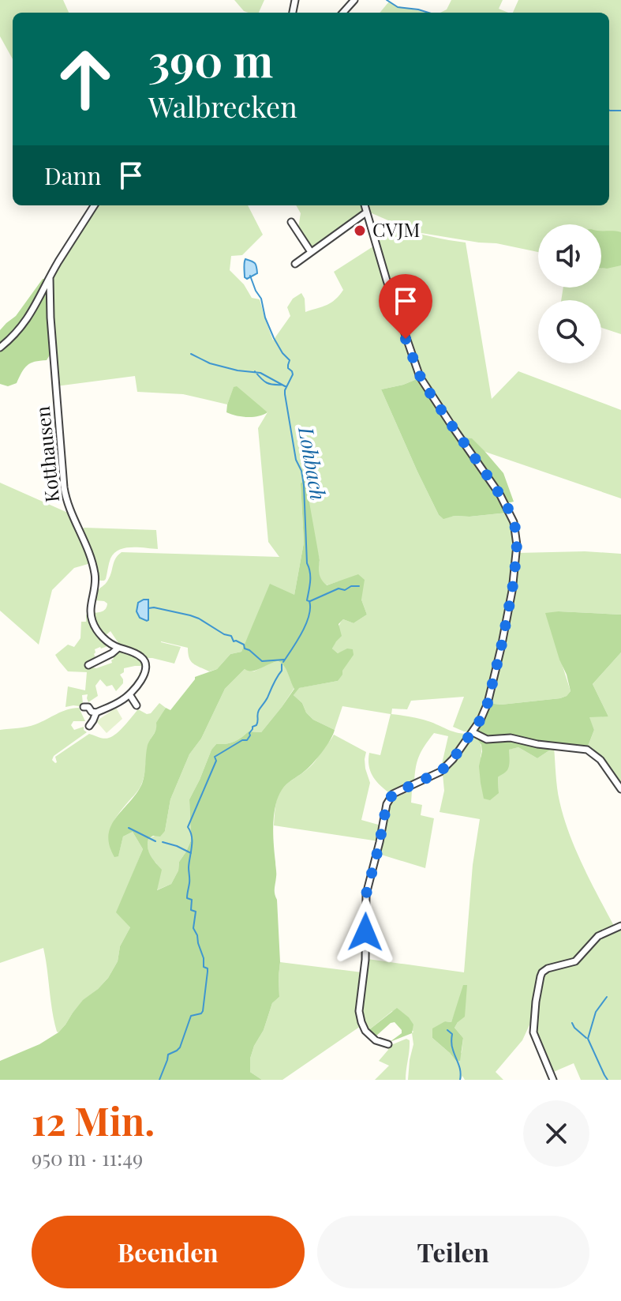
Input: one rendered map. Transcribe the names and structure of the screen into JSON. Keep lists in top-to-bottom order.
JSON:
{
  "streets": {
    "street": ["Kotthausen"]
  },
  "water": ["Lohbach"],
  "places": ["CVJM"],
  "page": {
    "turn": ["390 m", "Walbrecken"],
    "then": "Dann",
    "heading": ["12 Min.", "950 m · 11:49"],
    "buttons": ["Beenden", "Teilen"]
  }
}
